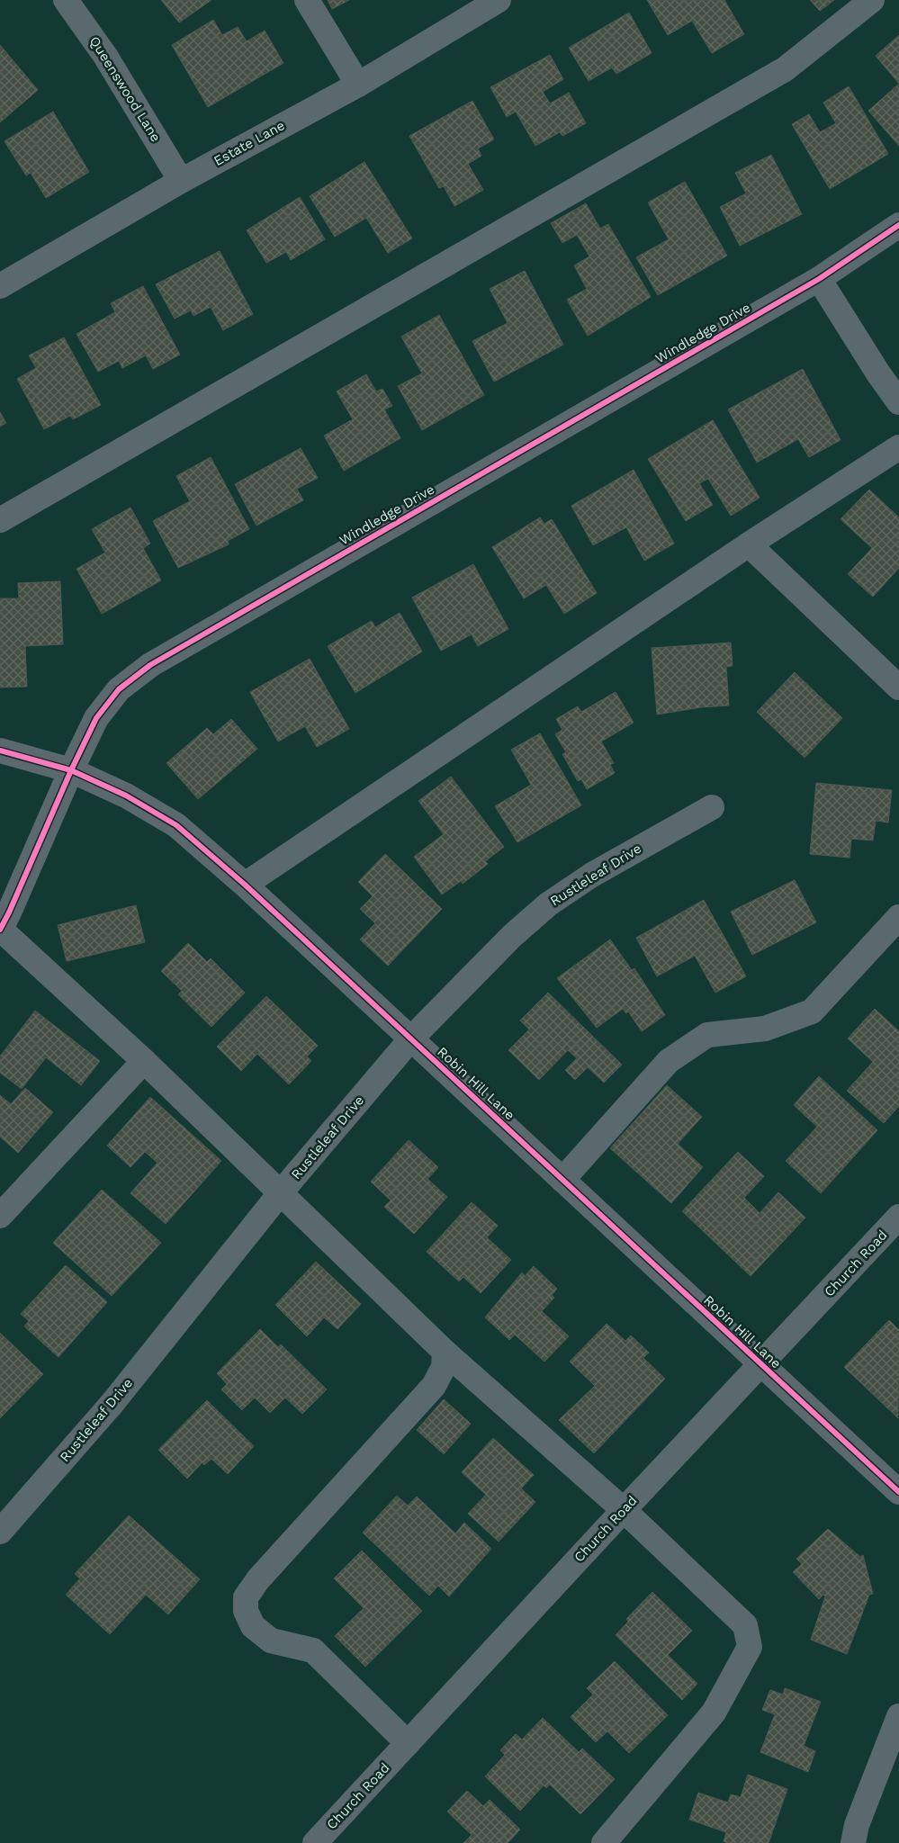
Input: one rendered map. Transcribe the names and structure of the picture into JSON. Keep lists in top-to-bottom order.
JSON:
{
  "streets": {
    "street": [
      "Queenswood Lane",
      "Estate Lane",
      "Windledge Drive",
      "Rustleleaf Drive",
      "Robin Hill Lane",
      "Church Road"
    ]
  },
  "crossings": [
    ["Queenswood Lane", "Estate Lane"],
    ["Windledge Drive", "Robin Hill Lane"],
    ["Rustleleaf Drive", "Robin Hill Lane"],
    ["Robin Hill Lane", "Church Road"]
  ]
}
